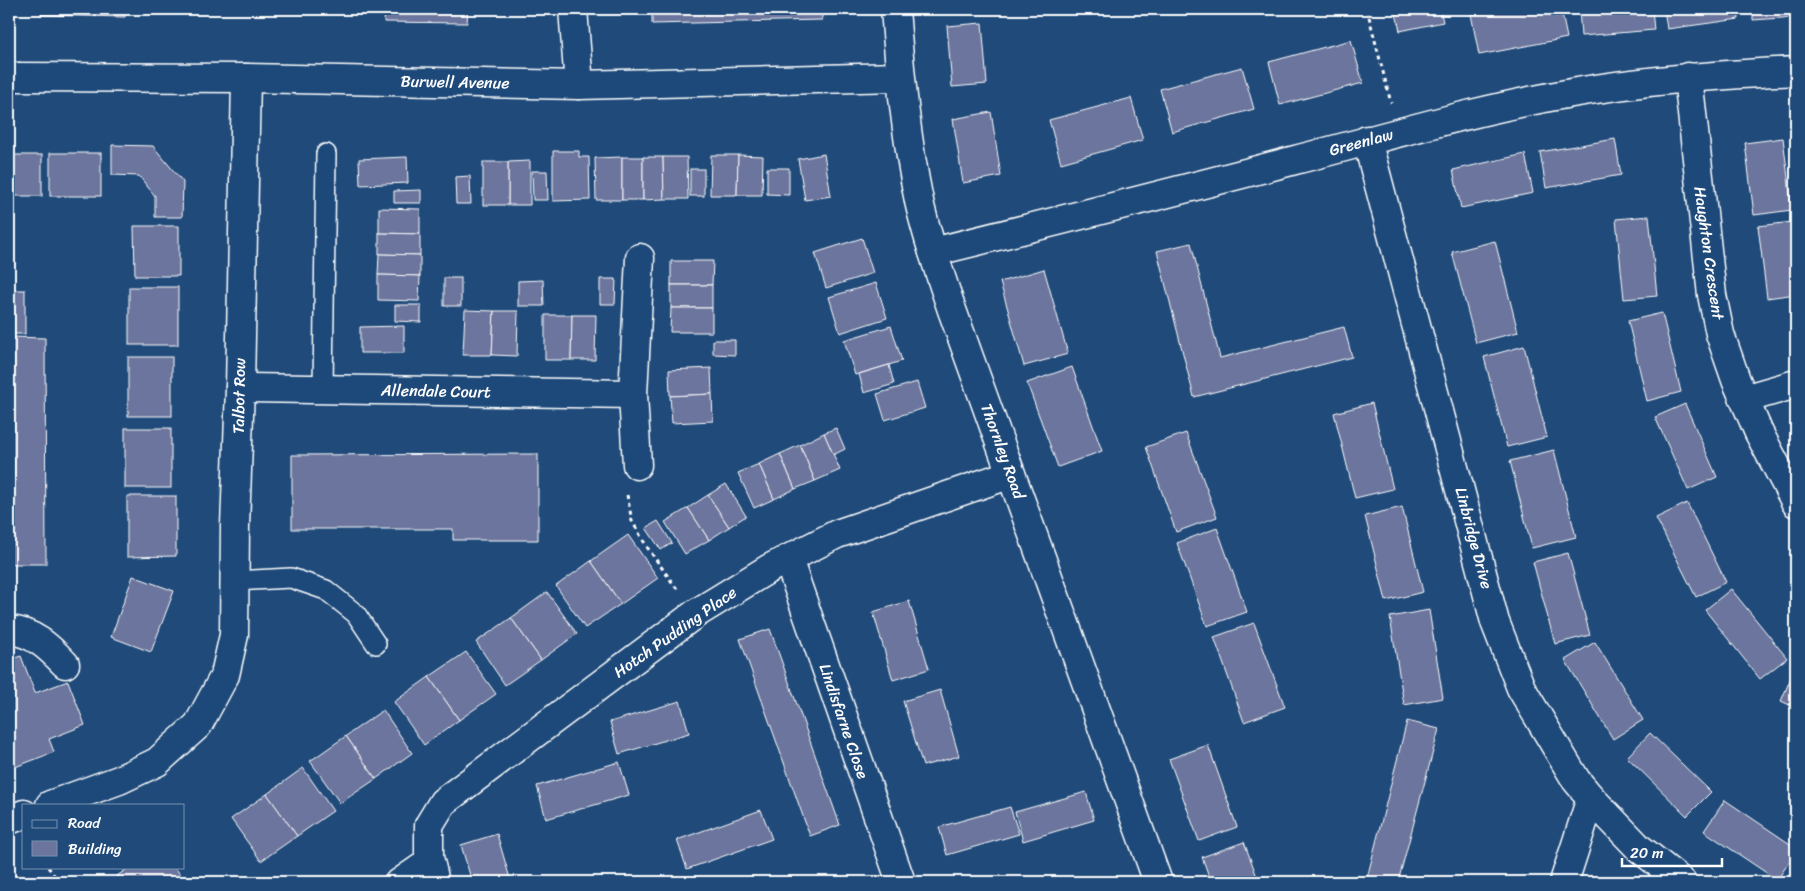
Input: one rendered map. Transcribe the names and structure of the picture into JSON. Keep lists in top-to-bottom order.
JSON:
{
  "streets": {
    "street": [
      "Burwell Avenue",
      "Greenlaw",
      "Haughton Crescent",
      "Allendale Court",
      "Talbot Row",
      "Thornley Road",
      "Linbridge Drive",
      "Hotch Pudding Place",
      "Lindisfarne Close"
    ]
  },
  "crossings": [
    ["Burwell Avenue", "Talbot Row"],
    ["Burwell Avenue", "Thornley Road"],
    ["Greenlaw", "Haughton Crescent"],
    ["Greenlaw", "Thornley Road"],
    ["Greenlaw", "Linbridge Drive"],
    ["Allendale Court", "Talbot Row"],
    ["Thornley Road", "Hotch Pudding Place"],
    ["Hotch Pudding Place", "Lindisfarne Close"]
  ],
  "legend": ["Road", "Building"],
  "scale_bar": "20 m"
}
